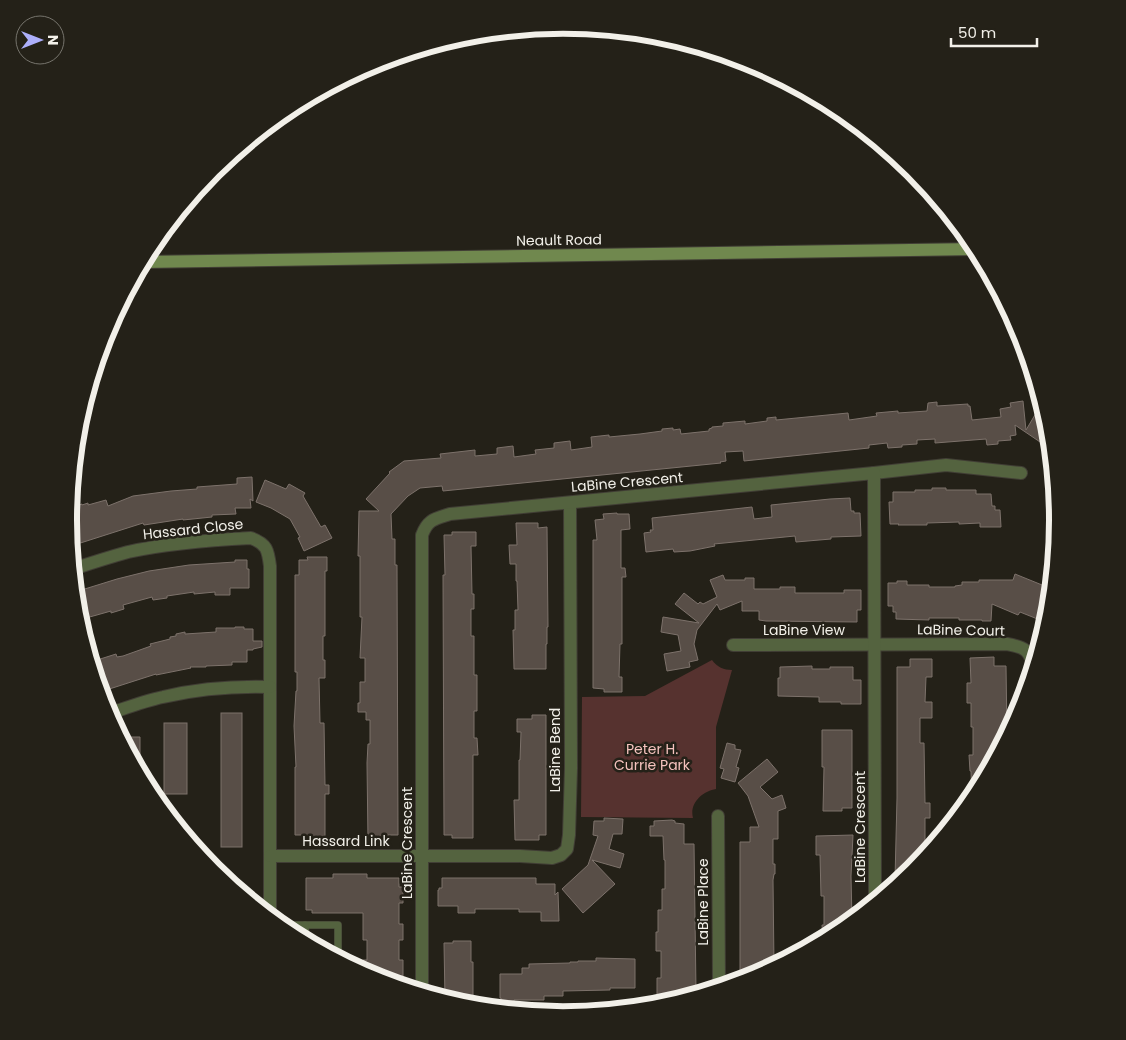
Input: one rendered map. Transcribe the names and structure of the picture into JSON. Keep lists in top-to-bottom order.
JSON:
{
  "streets": {
    "main road": ["Neault Road"],
    "street": [
      "LaBine Crescent",
      "Hassard Close",
      "LaBine View",
      "LaBine Court",
      "LaBine Bend",
      "Hassard Link",
      "LaBine Place"
    ]
  },
  "crossings": [
    ["LaBine Crescent", "LaBine View"],
    ["LaBine Crescent", "LaBine Court"],
    ["LaBine Crescent", "LaBine Bend"],
    ["LaBine Crescent", "Hassard Link"],
    ["Hassard Close", "Hassard Link"],
    ["LaBine View", "LaBine Court"],
    ["LaBine Bend", "Hassard Link"]
  ],
  "parks": ["Peter H. Currie Park"],
  "scale_bar": "50 m",
  "north": "right"
}
